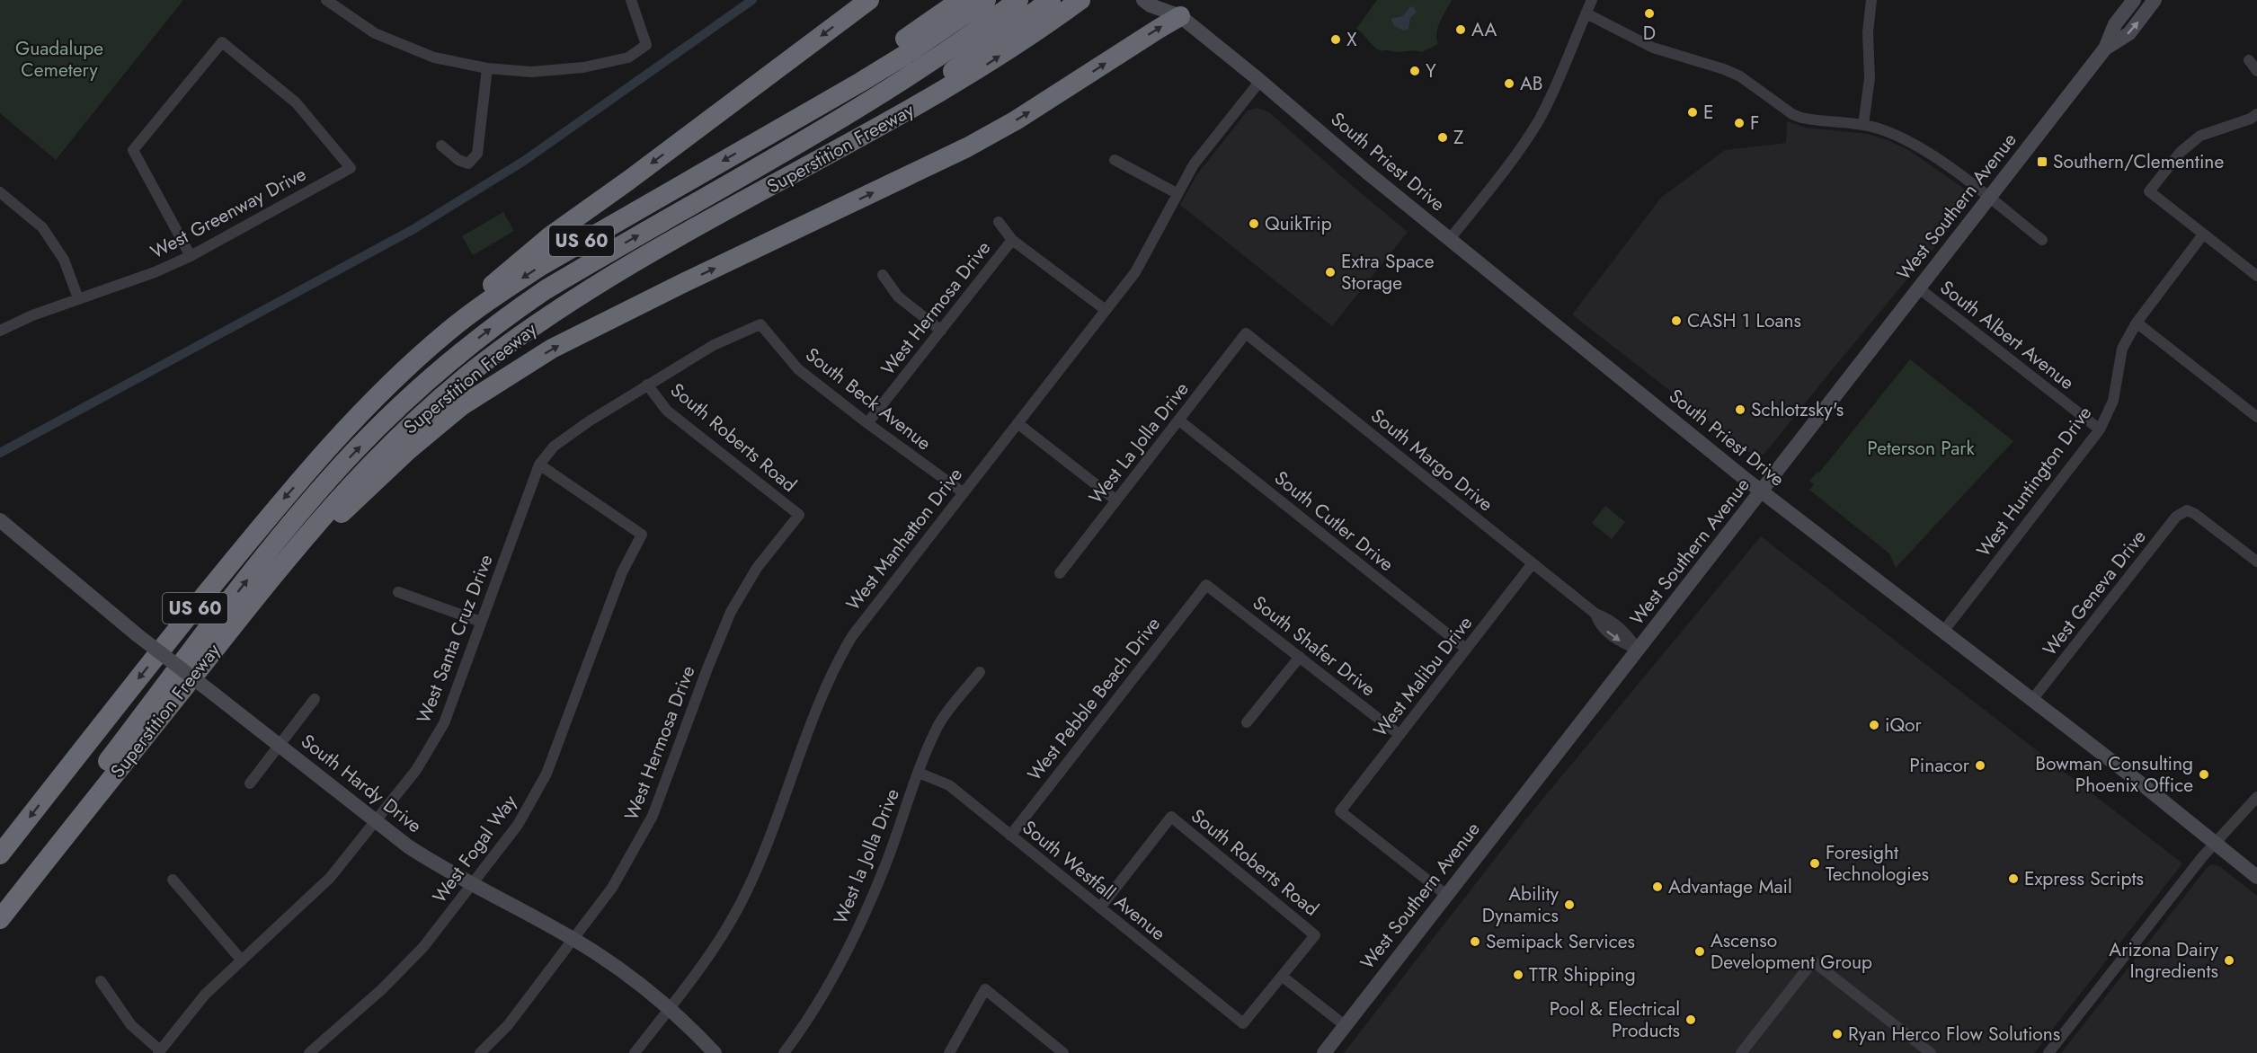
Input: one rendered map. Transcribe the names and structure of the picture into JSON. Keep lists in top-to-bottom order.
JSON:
{
  "streets": {
    "highway": ["Superstition Freeway", "US 60"],
    "main road": ["South Priest Drive", "West Southern Avenue", "South Hardy Drive"],
    "street": [
      "West Greenway Drive",
      "West Hermosa Drive",
      "South Albert Avenue",
      "South Beck Avenue",
      "South Roberts Road",
      "West La Jolla Drive",
      "South Margo Drive",
      "West Huntington Drive",
      "South Cutler Drive",
      "West Manhatton Drive",
      "West Geneva Drive",
      "West Santa Cruz Drive",
      "South Shafer Drive",
      "West Malibu Drive",
      "West Pebble Beach Drive",
      "West Fogal Way",
      "West la Jolla Drive",
      "South Westfall Avenue"
    ]
  },
  "crossings": [
    ["South Priest Drive", "West Southern Avenue"],
    ["South Priest Drive", "West Huntington Drive"],
    ["South Priest Drive", "West Manhatton Drive"],
    ["South Priest Drive", "West Geneva Drive"],
    ["West Southern Avenue", "South Albert Avenue"],
    ["West Southern Avenue", "South Margo Drive"],
    ["West Southern Avenue", "West Malibu Drive"],
    ["West Hermosa Drive", "South Beck Avenue"],
    ["West Hermosa Drive", "South Roberts Road"],
    ["West Hermosa Drive", "South Hardy Drive"],
    ["South Albert Avenue", "West Huntington Drive"],
    ["South Beck Avenue", "West Manhatton Drive"],
    ["South Beck Avenue", "West Santa Cruz Drive"],
    ["South Roberts Road", "West Santa Cruz Drive"],
    ["South Roberts Road", "South Westfall Avenue"],
    ["West La Jolla Drive", "South Margo Drive"],
    ["West La Jolla Drive", "South Cutler Drive"],
    ["South Margo Drive", "West Malibu Drive"],
    ["South Cutler Drive", "West Malibu Drive"],
    ["West Manhatton Drive", "South Hardy Drive"],
    ["West Santa Cruz Drive", "South Hardy Drive"],
    ["West Santa Cruz Drive", "West Fogal Way"],
    ["South Shafer Drive", "West Malibu Drive"],
    ["South Shafer Drive", "West Pebble Beach Drive"],
    ["West Pebble Beach Drive", "South Westfall Avenue"],
    ["South Hardy Drive", "West Fogal Way"],
    ["West la Jolla Drive", "South Westfall Avenue"]
  ],
  "parks": ["Guadalupe Cemetery", "Peterson Park"],
  "places": {
    "other": [
      "D",
      "AA",
      "X",
      "Y",
      "AB",
      "E",
      "F",
      "Z",
      "QuikTrip",
      "Extra Space Storage",
      "CASH 1 Loans",
      "Schlotzsky's",
      "iQor",
      "Pinacor",
      "Bowman Consulting Phoenix Office",
      "Foresight Technologies",
      "Express Scripts",
      "Advantage Mail",
      "Ability Dynamics",
      "Semipack Services",
      "Ascenso Development Group",
      "Arizona Dairy Ingredients",
      "TTR Shipping",
      "Pool & Electrical Products",
      "Ryan Herco Flow Solutions"
    ],
    "transit": ["Southern/Clementine"]
  }
}
